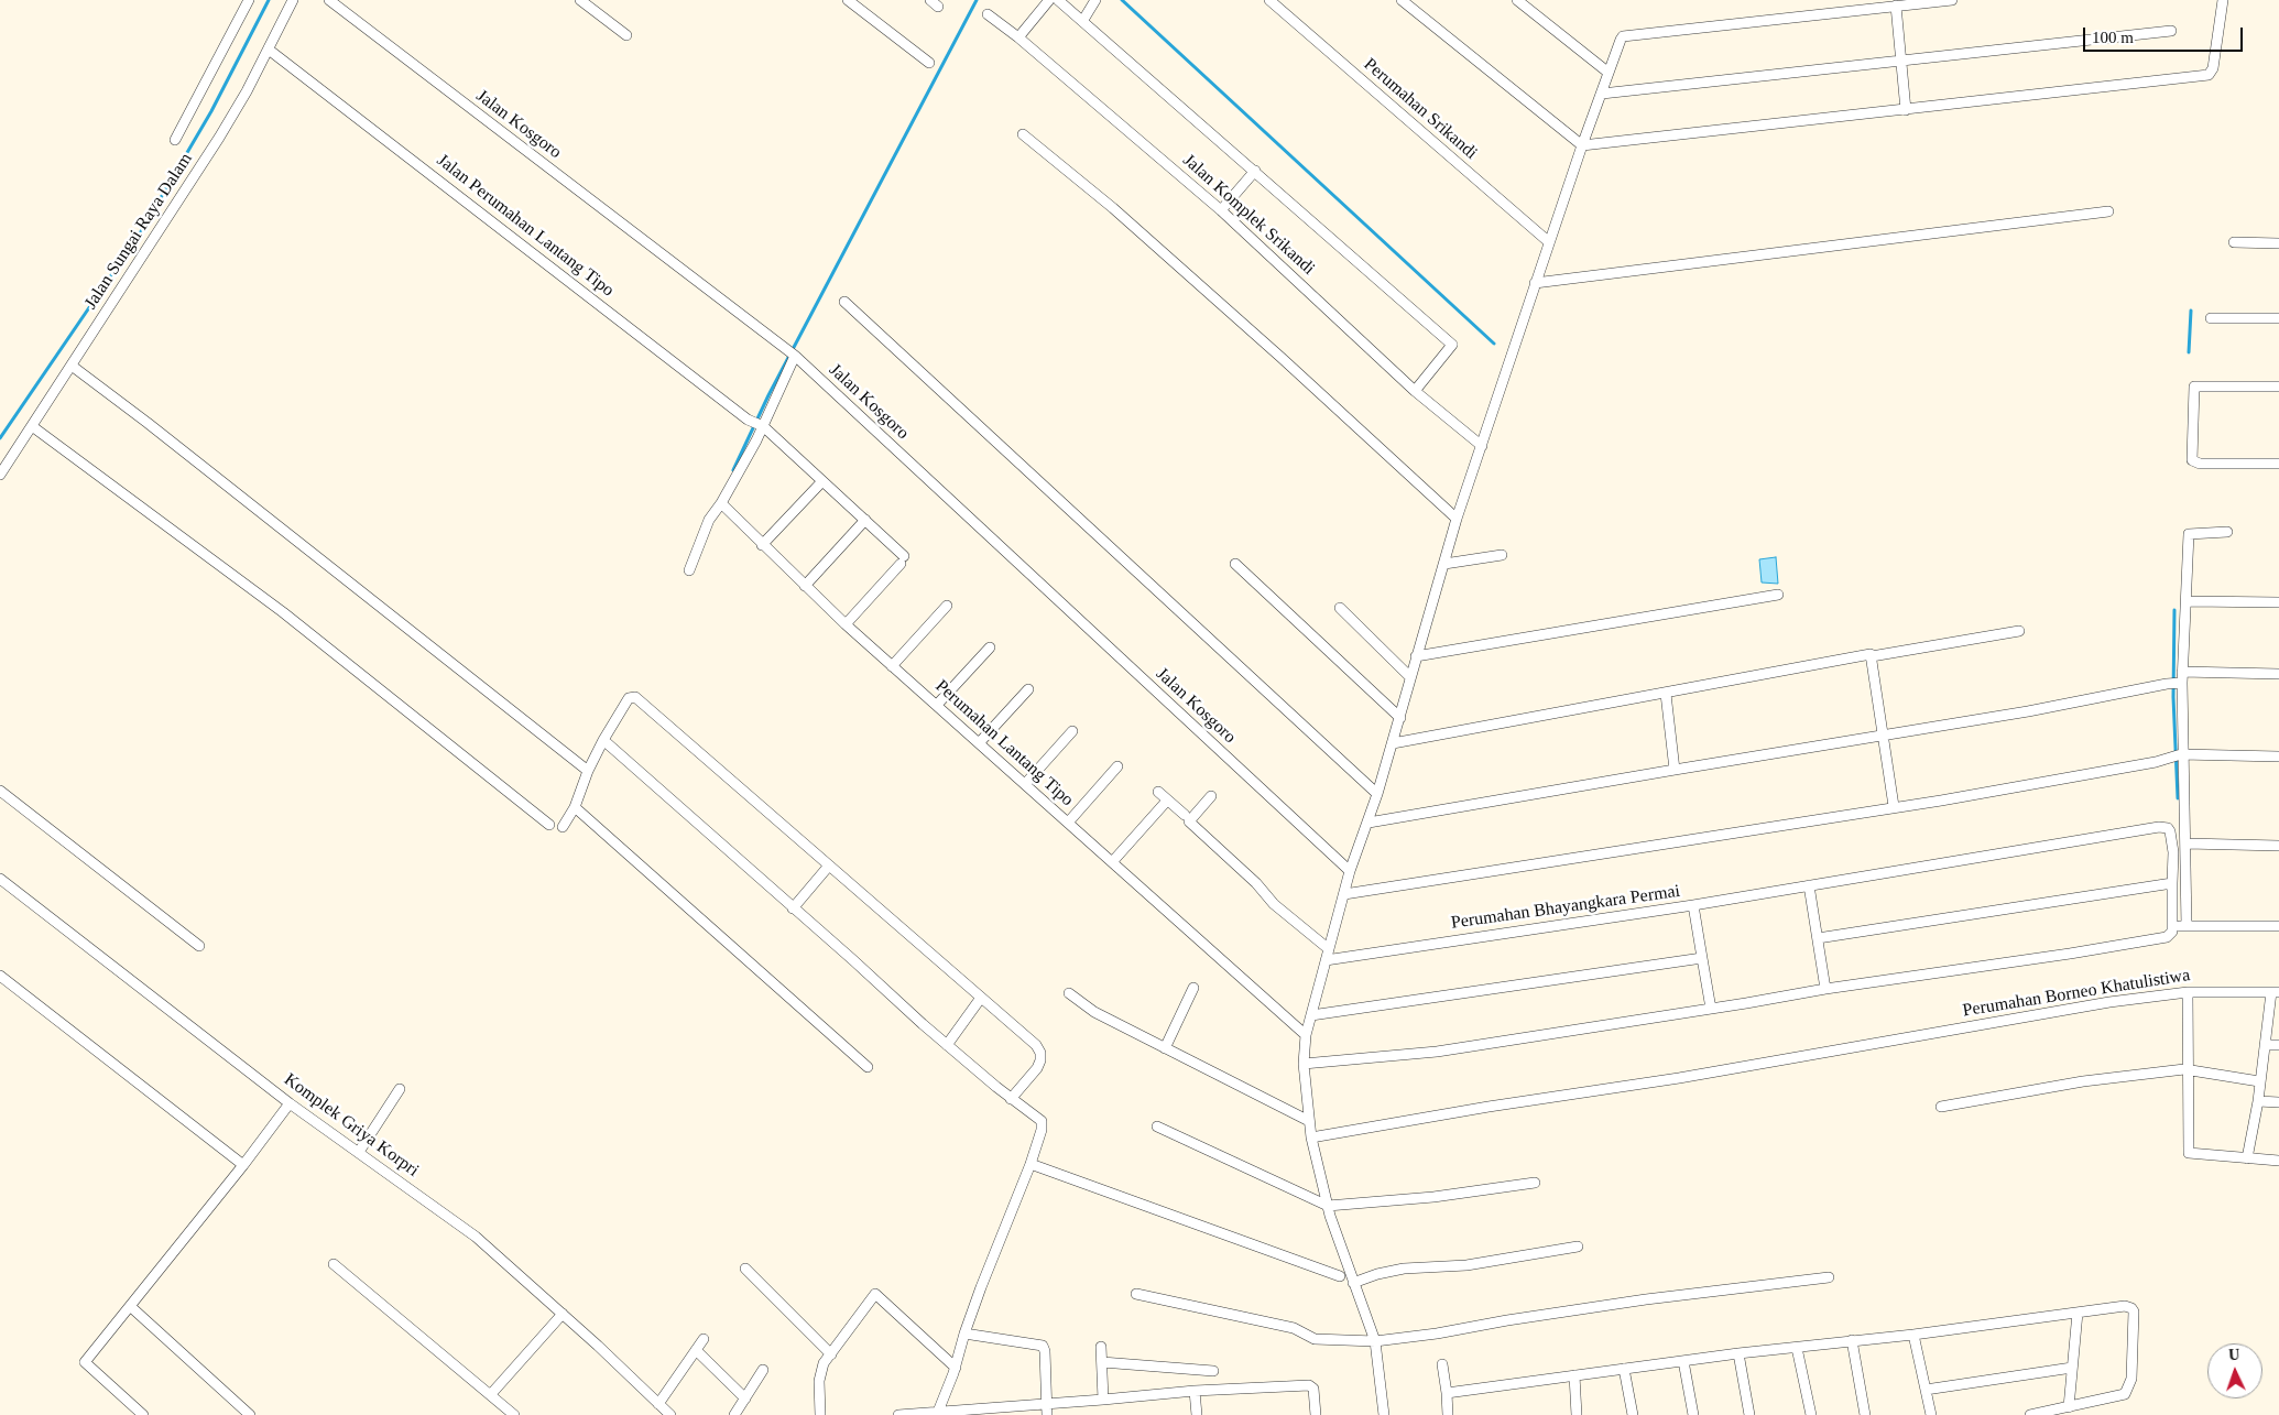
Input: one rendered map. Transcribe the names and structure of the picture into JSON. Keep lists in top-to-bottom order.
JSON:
{
  "streets": {
    "street": [
      "Perumahan Srikandi",
      "Jalan Kosgoro",
      "Jalan Komplek Srikandi",
      "Jalan Perumahan Lantang Tipo",
      "Jalan Sungai Raya Dalam",
      "Perumahan Lantang Tipo",
      "Perumahan Bhayangkara Permai",
      "Perumahan Borneo Khatulistiwa",
      "Komplek Griya Korpri"
    ]
  },
  "crossings": [
    ["Jalan Perumahan Lantang Tipo", "Jalan Sungai Raya Dalam"],
    ["Jalan Perumahan Lantang Tipo", "Perumahan Lantang Tipo"]
  ],
  "scale_bar": "100 m",
  "north": "top"
}
